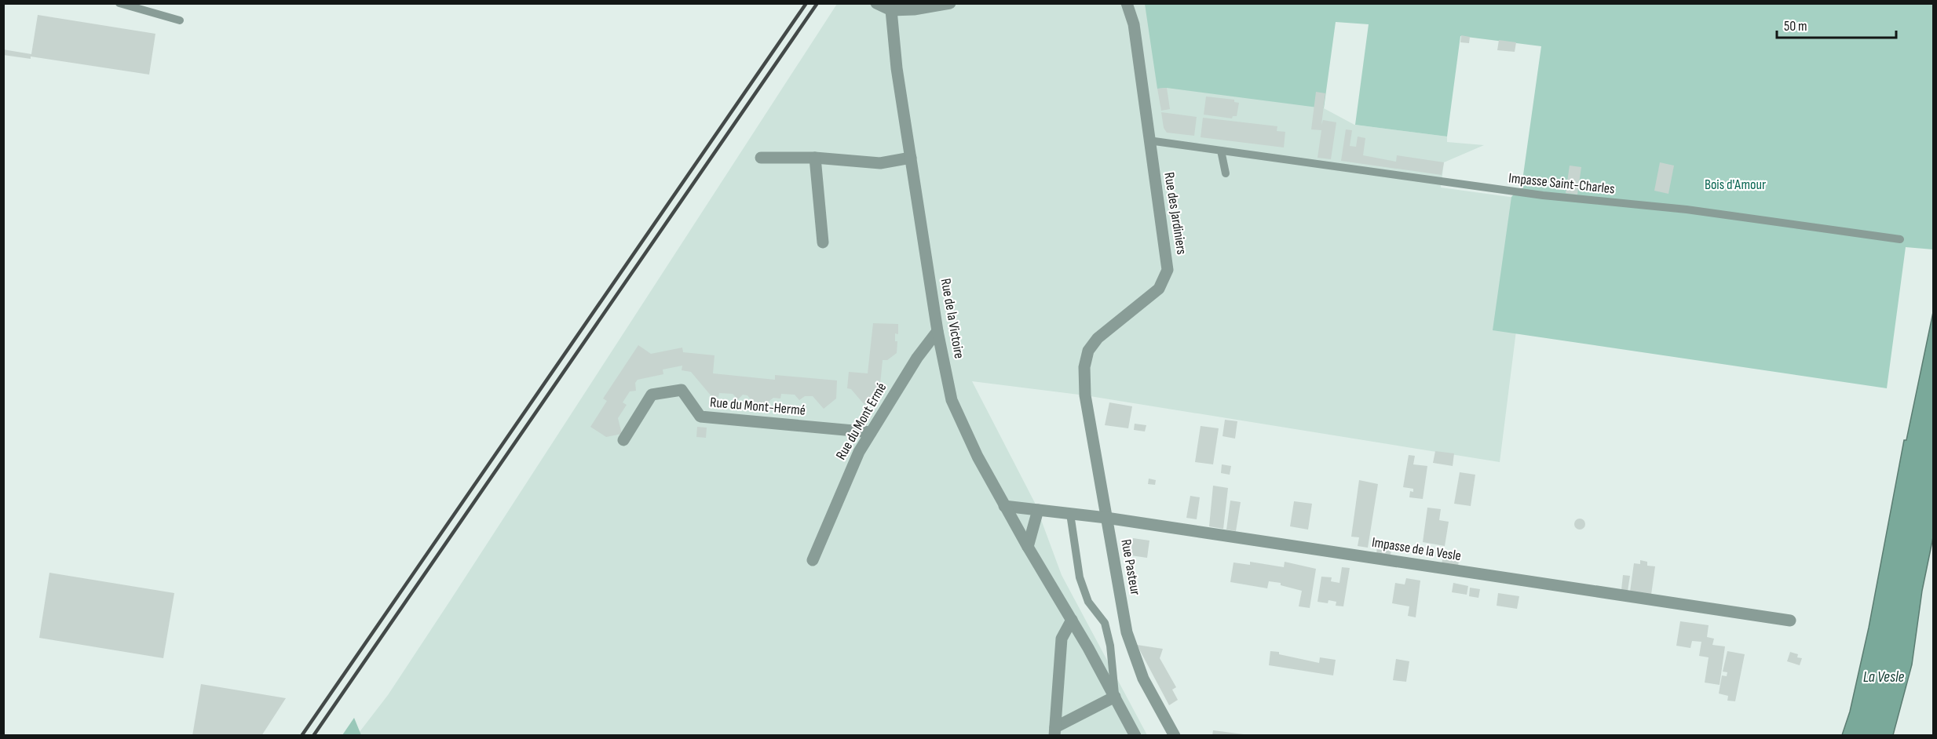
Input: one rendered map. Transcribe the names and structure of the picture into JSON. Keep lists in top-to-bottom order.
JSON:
{
  "streets": {
    "street": [
      "Rue des Jardiniers",
      "Rue de la Victoire",
      "Rue du Mont-Hermé",
      "Rue du Mont Ermé",
      "Impasse de la Vesle",
      "Rue Pasteur"
    ],
    "lane": ["Impasse Saint-Charles"]
  },
  "crossings": [
    ["Impasse Saint-Charles", "Rue des Jardiniers"],
    ["Rue des Jardiniers", "Rue Pasteur"],
    ["Rue de la Victoire", "Rue du Mont Ermé"],
    ["Rue de la Victoire", "Impasse de la Vesle"],
    ["Rue du Mont-Hermé", "Rue du Mont Ermé"],
    ["Impasse de la Vesle", "Rue Pasteur"]
  ],
  "water": ["La Vesle"],
  "parks": ["Bois d'Amour"],
  "scale_bar": "50 m"
}
